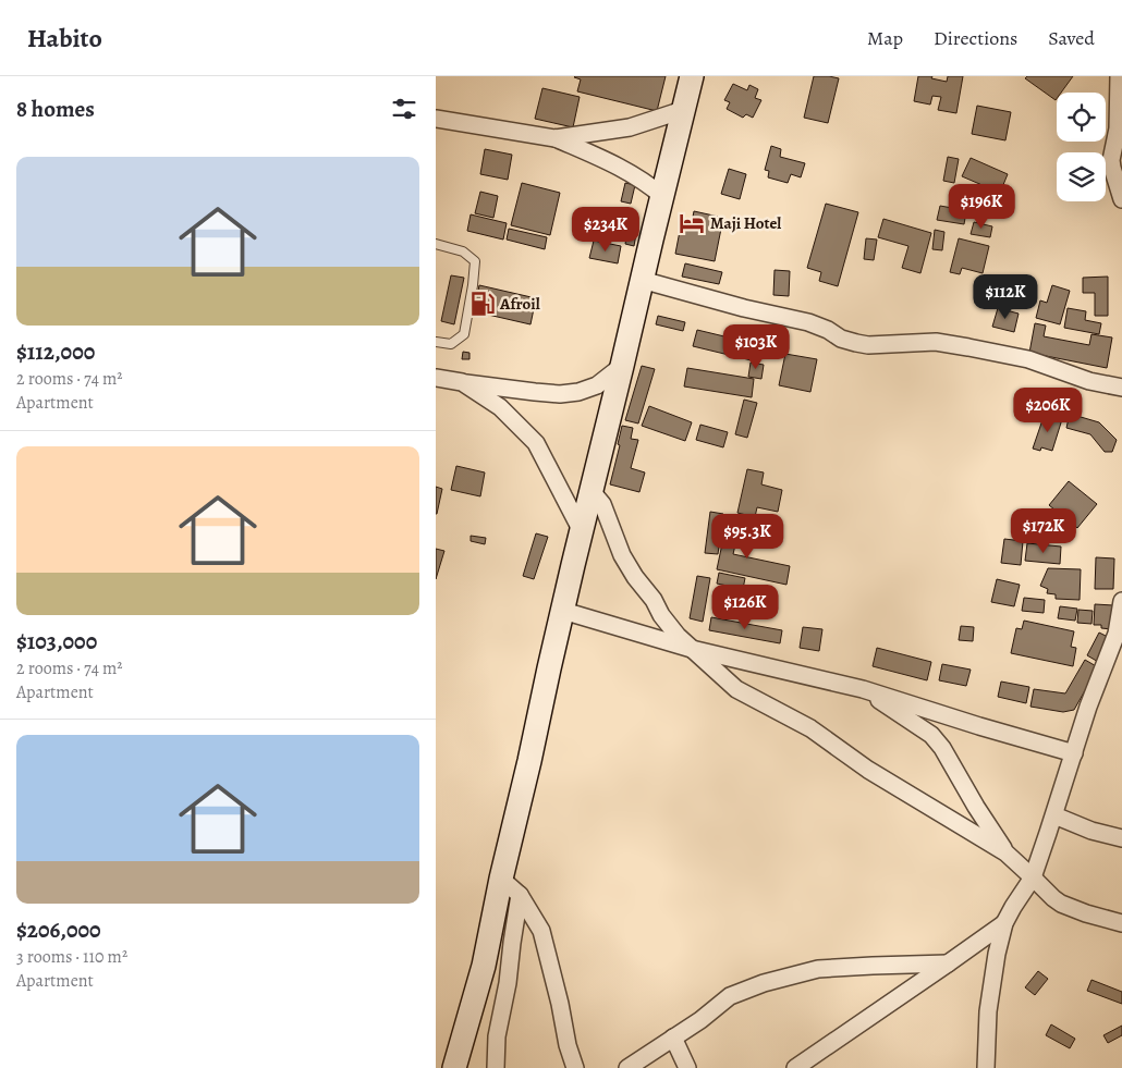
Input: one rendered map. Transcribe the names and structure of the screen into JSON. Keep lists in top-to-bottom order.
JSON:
{
  "places": {
    "hotel": ["Maji Hotel"],
    "fuel station": ["Afroil"]
  },
  "page": {
    "header": "Habito",
    "nav": ["Map", "Directions", "Saved"],
    "heading": "8 homes",
    "list": [
      {
        "name": "$112,000",
        "note": "2 rooms · 74 m² · Apartment"
      },
      {
        "name": "$103,000",
        "note": "2 rooms · 74 m² · Apartment"
      },
      {
        "name": "$206,000",
        "note": "3 rooms · 110 m² · Apartment"
      }
    ],
    "price": [
      "$196K",
      "$234K",
      "$112K",
      "$103K",
      "$206K",
      "$172K",
      "$95.3K",
      "$126K"
    ]
  }
}
